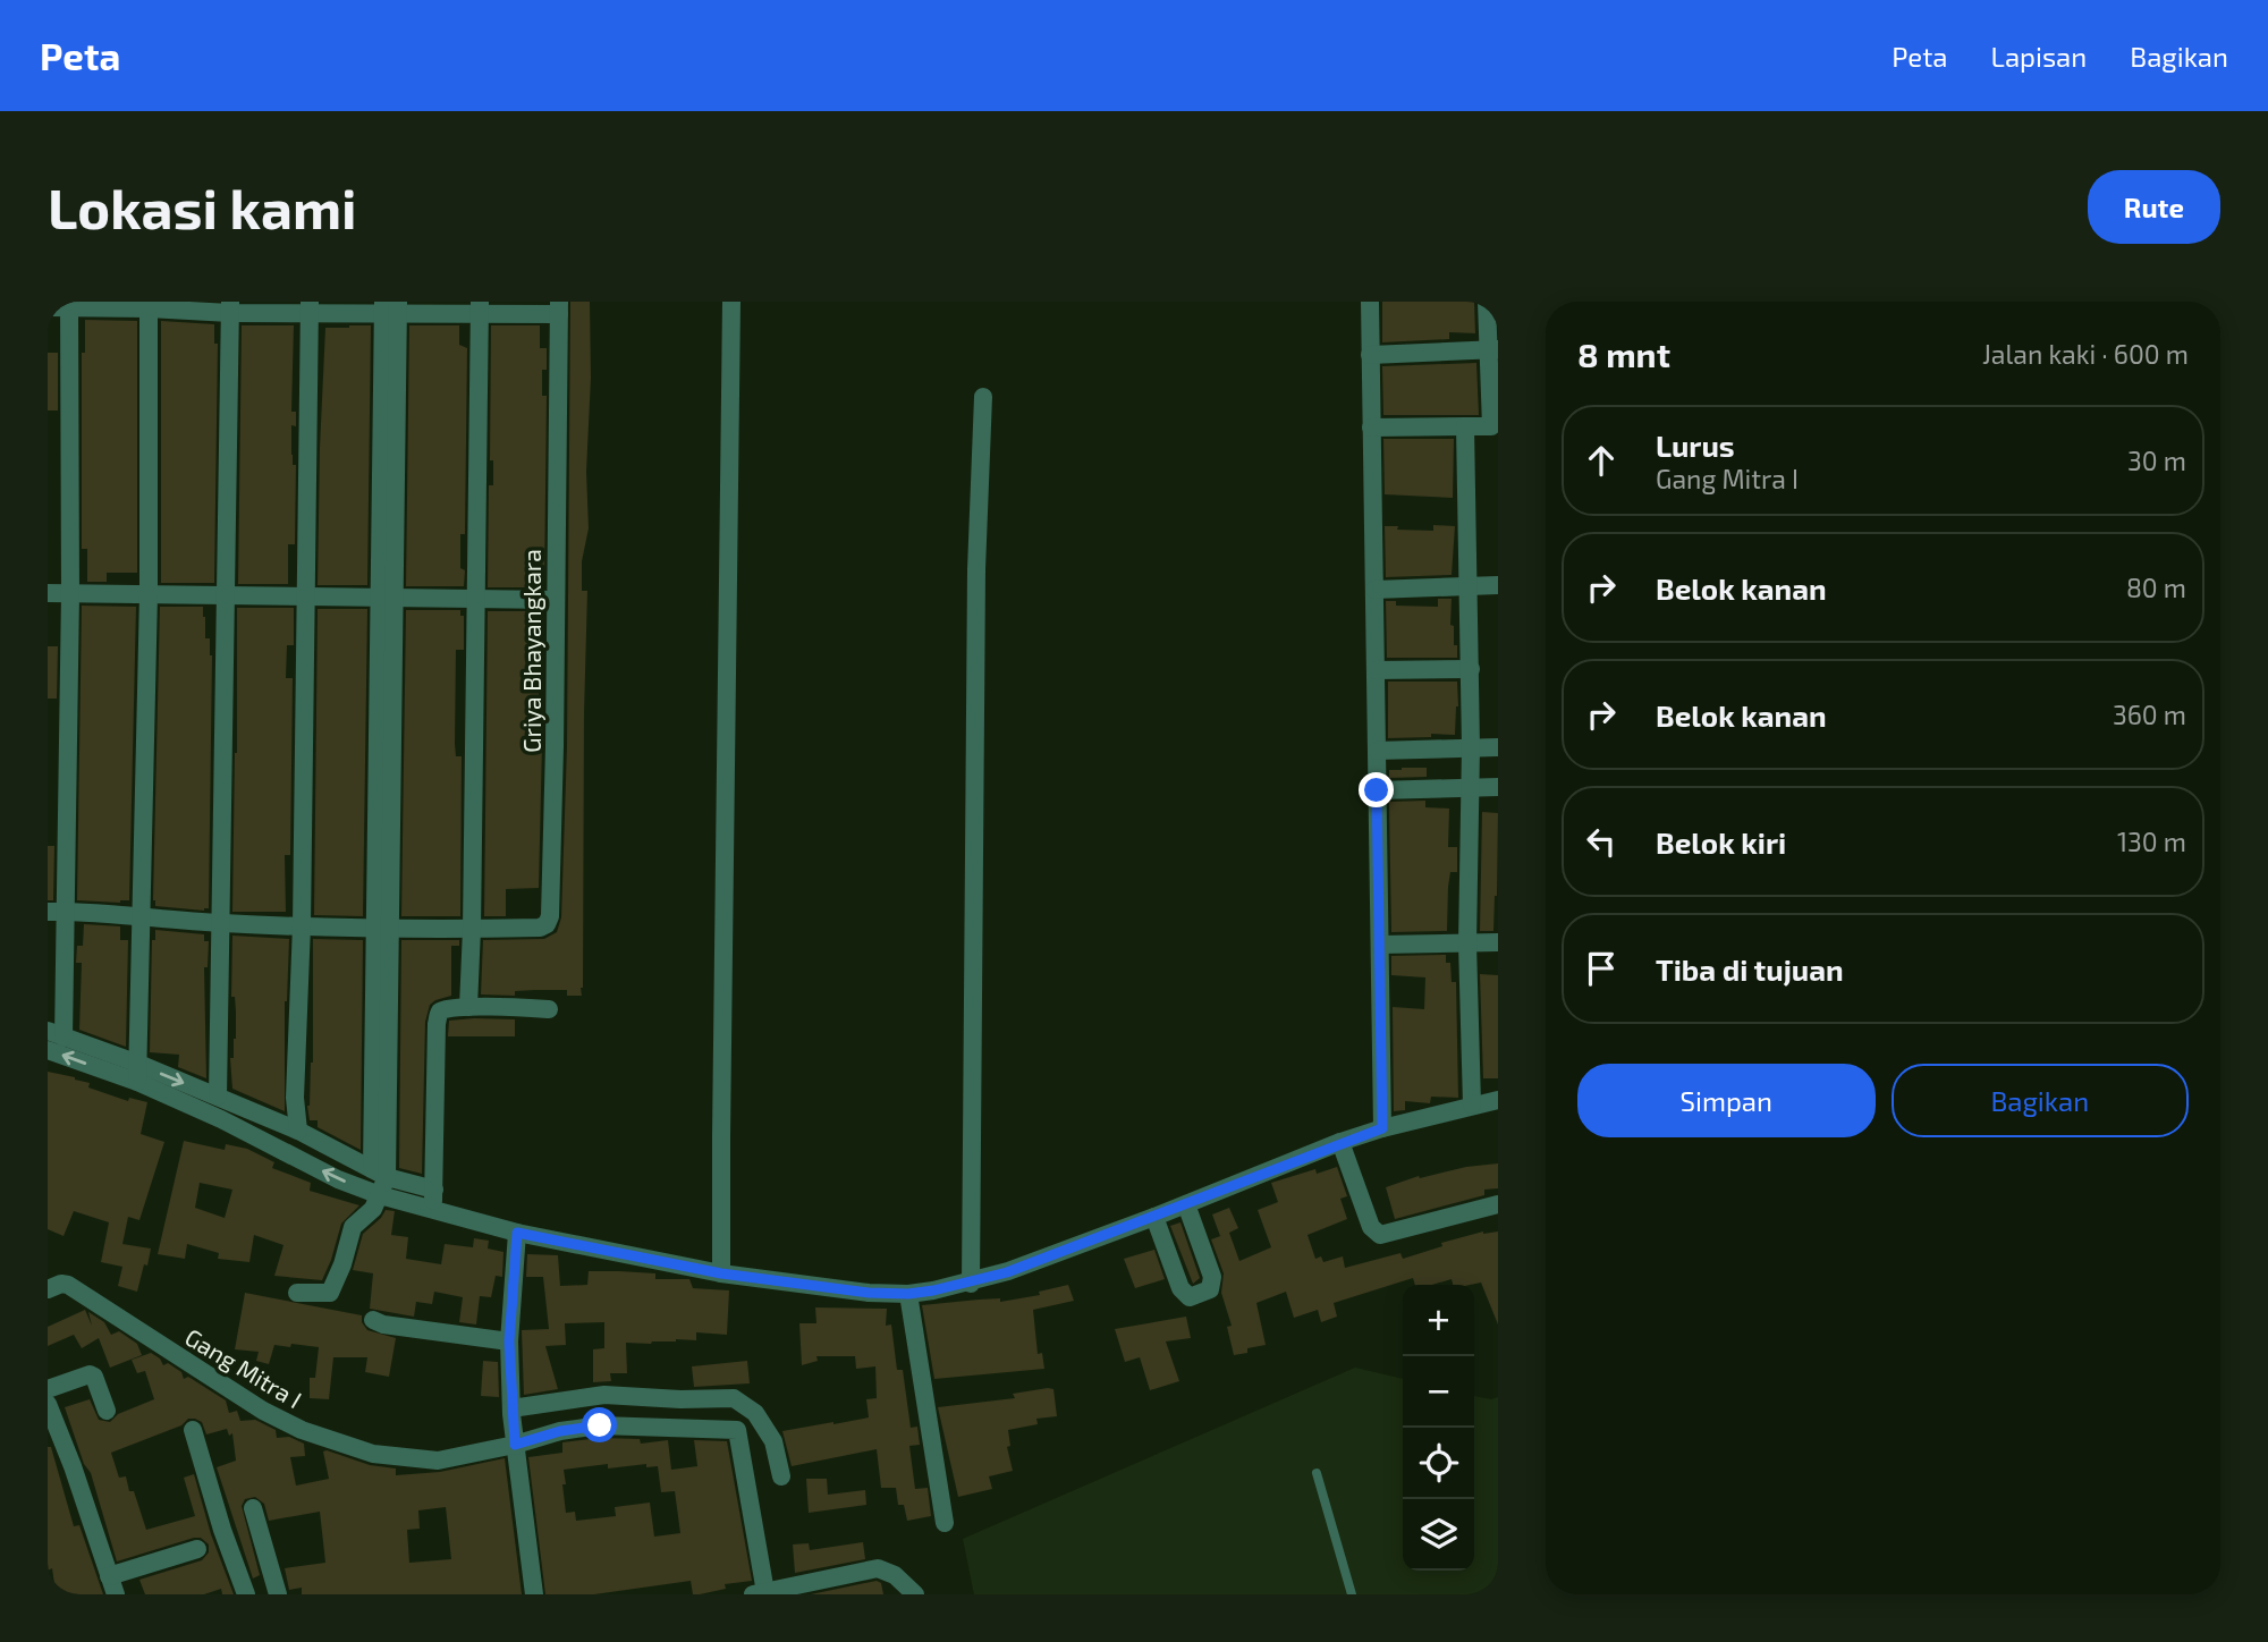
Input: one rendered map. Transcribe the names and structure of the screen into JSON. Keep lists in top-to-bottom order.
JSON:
{
  "streets": {
    "street": ["Griya Bhayangkara", "Gang Mitra I"]
  },
  "page": {
    "header": "Peta",
    "nav": ["Peta", "Lapisan", "Bagikan"],
    "buttons": [
      "Rute",
      ["Simpan", "Bagikan"]
    ],
    "title": "Lokasi kami",
    "heading": ["8 mnt", "Jalan kaki · 600 m"],
    "list": [
      ["Lurus", "Gang Mitra I", "30 m"],
      ["Belok kanan", "80 m"],
      ["Belok kanan", "360 m"],
      ["Belok kiri", "130 m"],
      "Tiba di tujuan"
    ],
    "map_buttons": ["+", "−"]
  }
}
